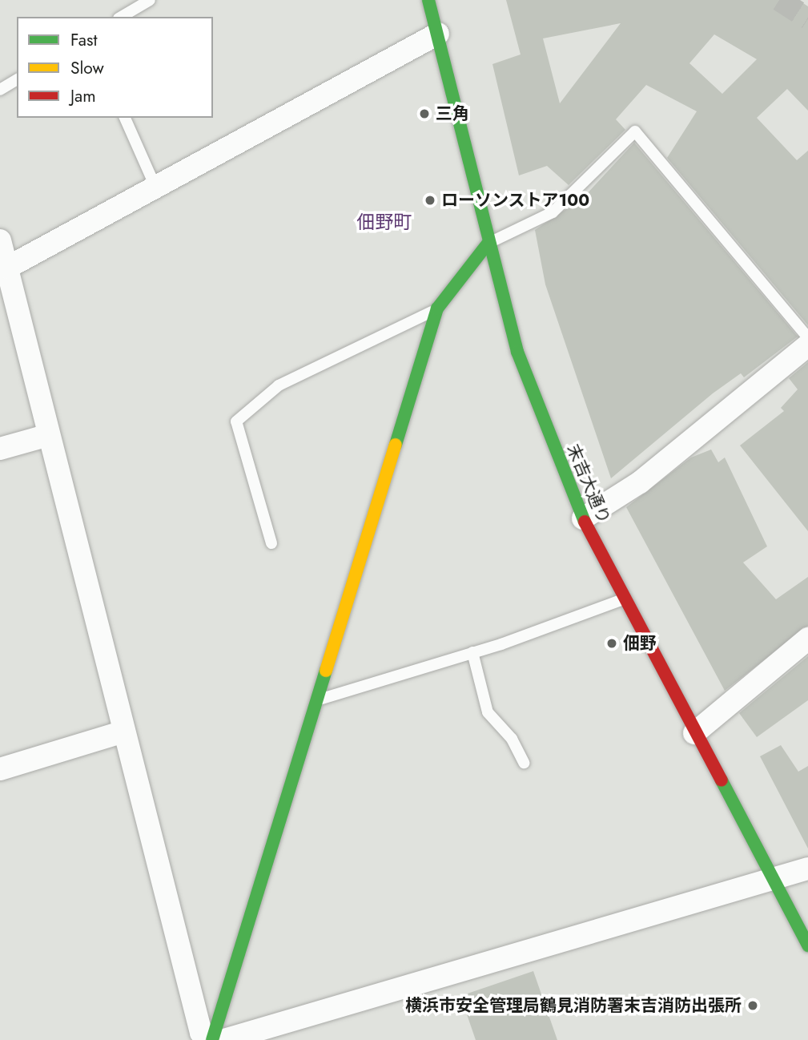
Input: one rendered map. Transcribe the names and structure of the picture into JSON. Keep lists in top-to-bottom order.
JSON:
{
  "streets": {
    "street": ["末吉大通り"]
  },
  "districts": ["佃野町"],
  "places": [
    "三角",
    "ローソンストア100",
    "佃野",
    "横浜市安全管理局鶴見消防署末吉消防出張所"
  ],
  "legend": ["Fast", "Slow", "Jam"]
}
